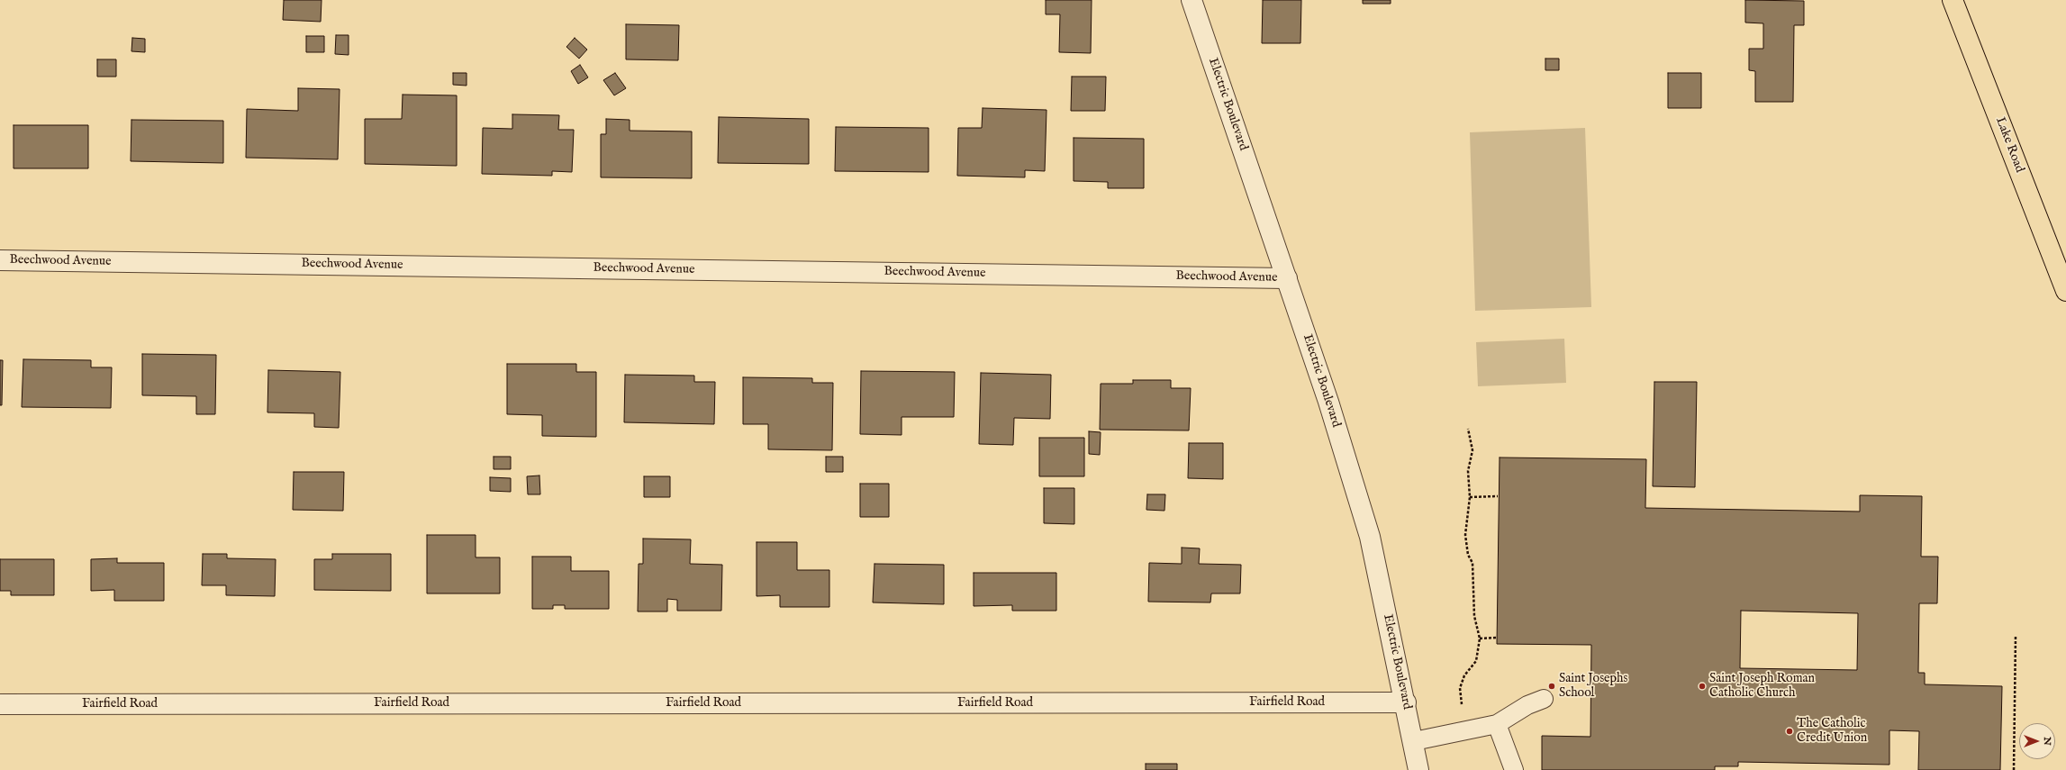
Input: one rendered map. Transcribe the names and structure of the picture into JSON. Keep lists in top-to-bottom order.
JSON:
{
  "streets": {
    "main road": ["Lake Road"],
    "street": ["Electric Boulevard", "Beechwood Avenue", "Fairfield Road"]
  },
  "crossings": [
    ["Electric Boulevard", "Beechwood Avenue"],
    ["Electric Boulevard", "Fairfield Road"]
  ],
  "places": ["Saint Josephs School", "Saint Joseph Roman Catholic Church", "The Catholic Credit Union"],
  "north": "right"
}
